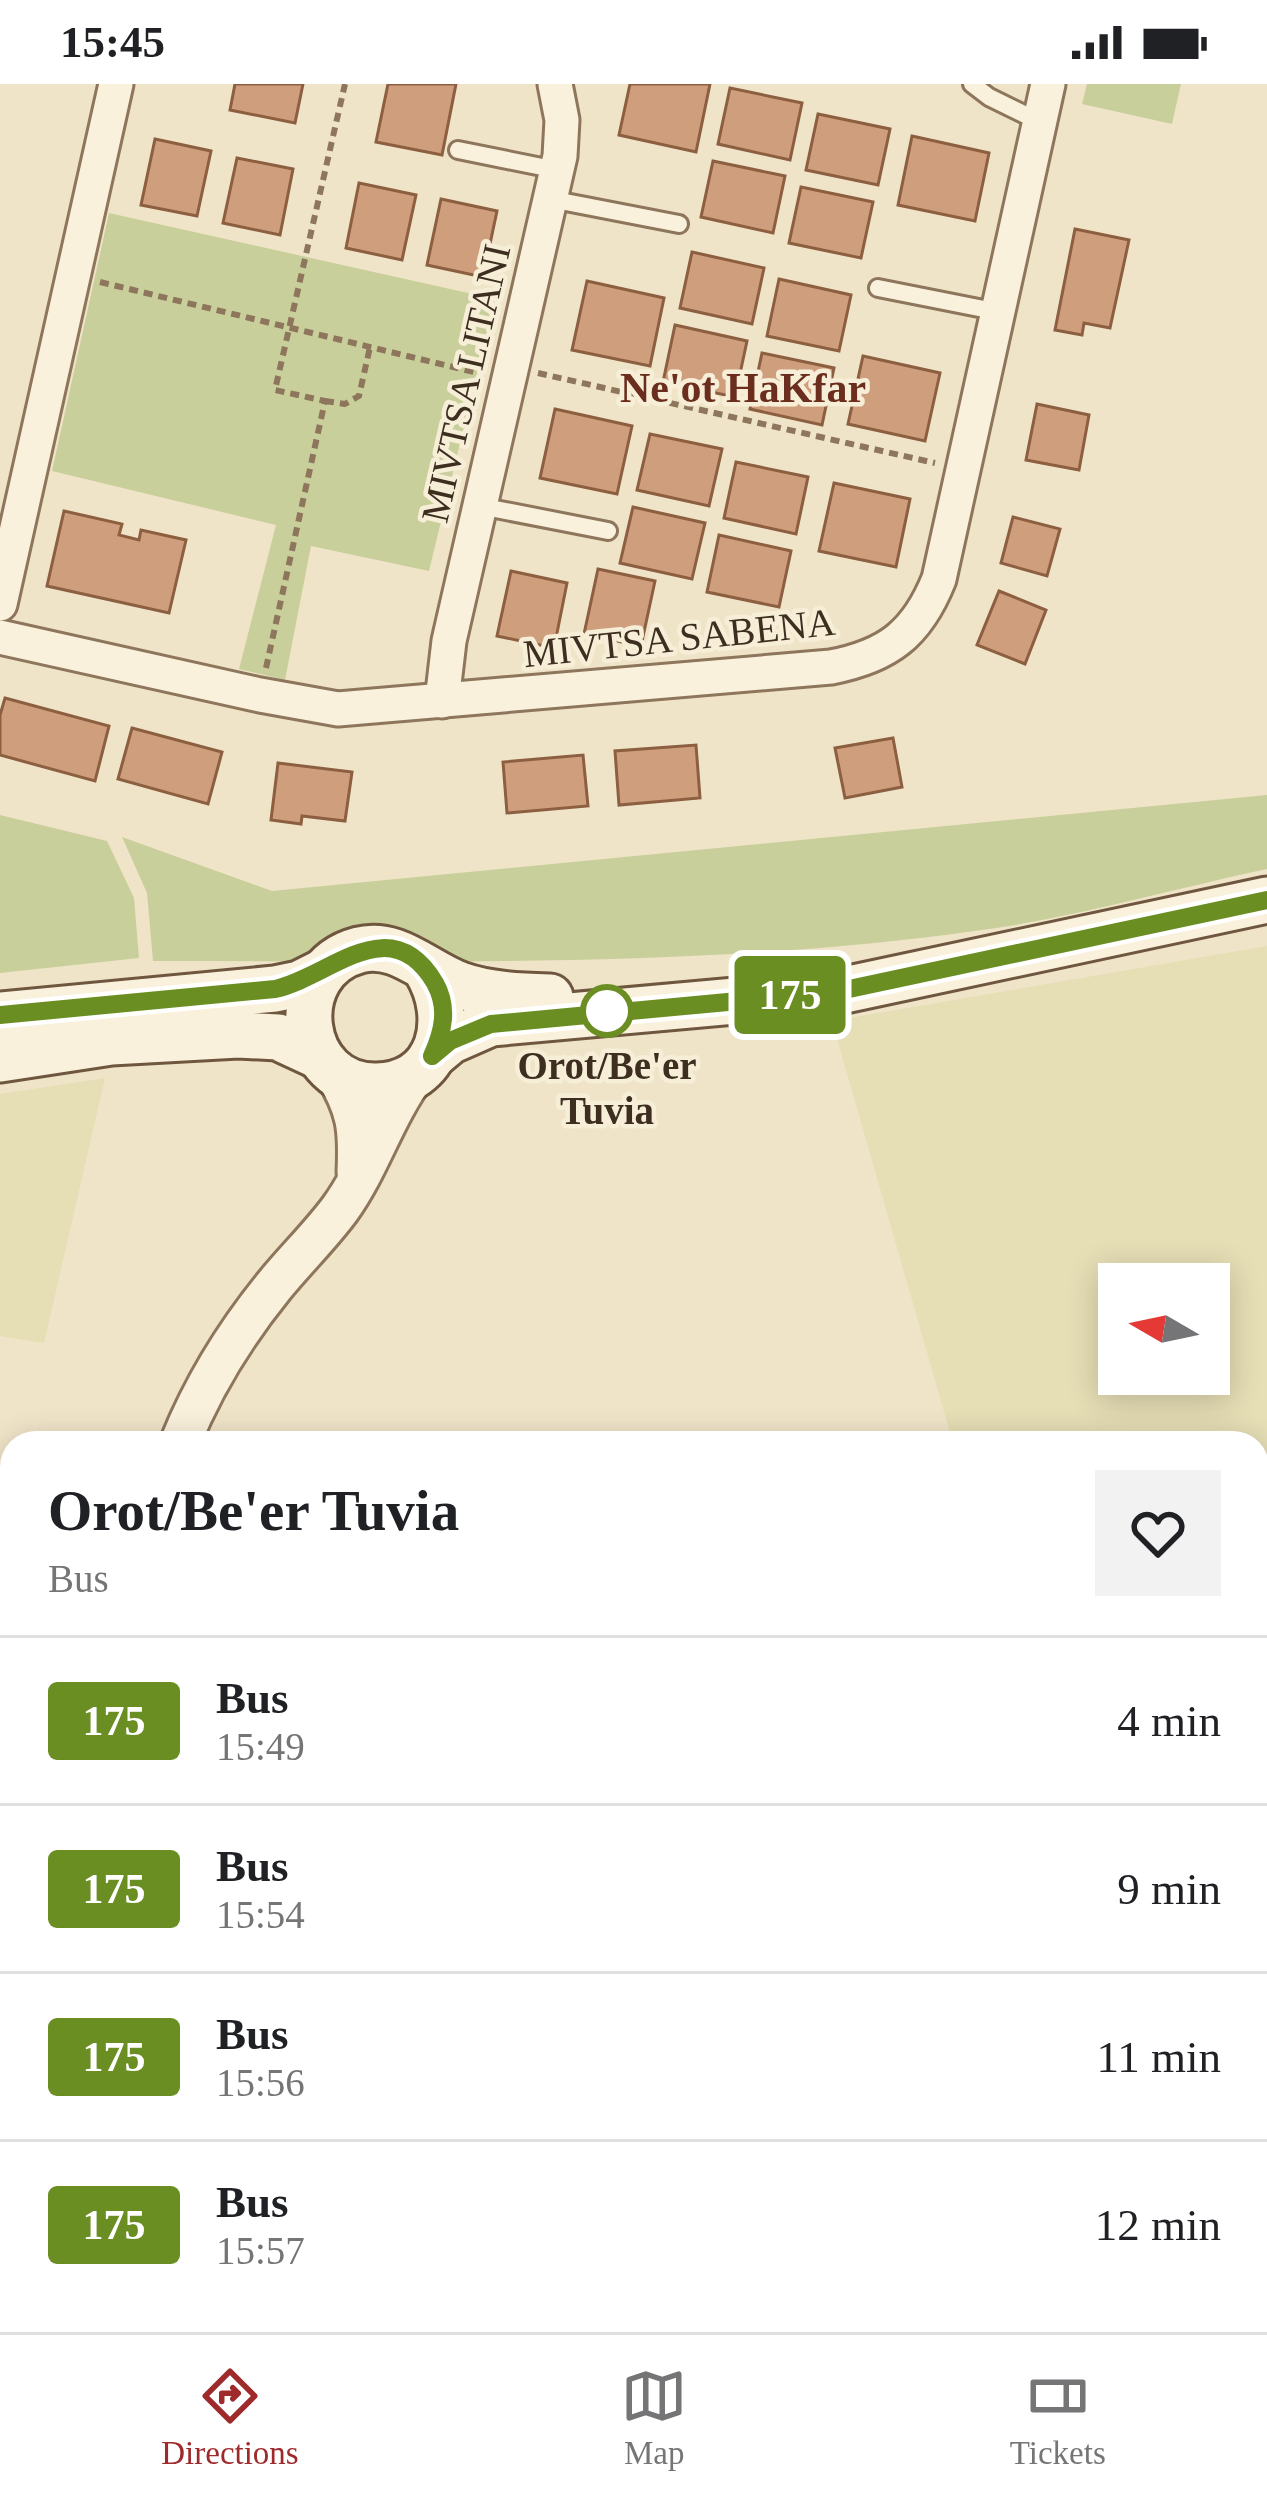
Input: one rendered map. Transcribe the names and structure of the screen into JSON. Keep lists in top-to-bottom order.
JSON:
{
  "streets": {
    "street": ["MIVTSA LITANI", "MIVTSA SABENA"]
  },
  "crossings": [
    ["MIVTSA LITANI", "MIVTSA SABENA"]
  ],
  "districts": ["Ne'ot HaKfar"],
  "places": ["Orot/Be'er Tuvia"],
  "lines": ["bus line 175"],
  "north": "left",
  "page": {
    "status": "15:45",
    "on_map": "175",
    "heading": ["Orot/Be'er Tuvia", "Bus"],
    "list": [
      {
        "mark": "175",
        "name": "Bus",
        "note": "15:49",
        "value": "4 min"
      },
      {
        "mark": "175",
        "name": "Bus",
        "note": "15:54",
        "value": "9 min"
      },
      {
        "mark": "175",
        "name": "Bus",
        "note": "15:56",
        "value": "11 min"
      },
      {
        "mark": "175",
        "name": "Bus",
        "note": "15:57",
        "value": "12 min"
      }
    ],
    "tabs": ["Directions", "Map", "Tickets"]
  }
}
